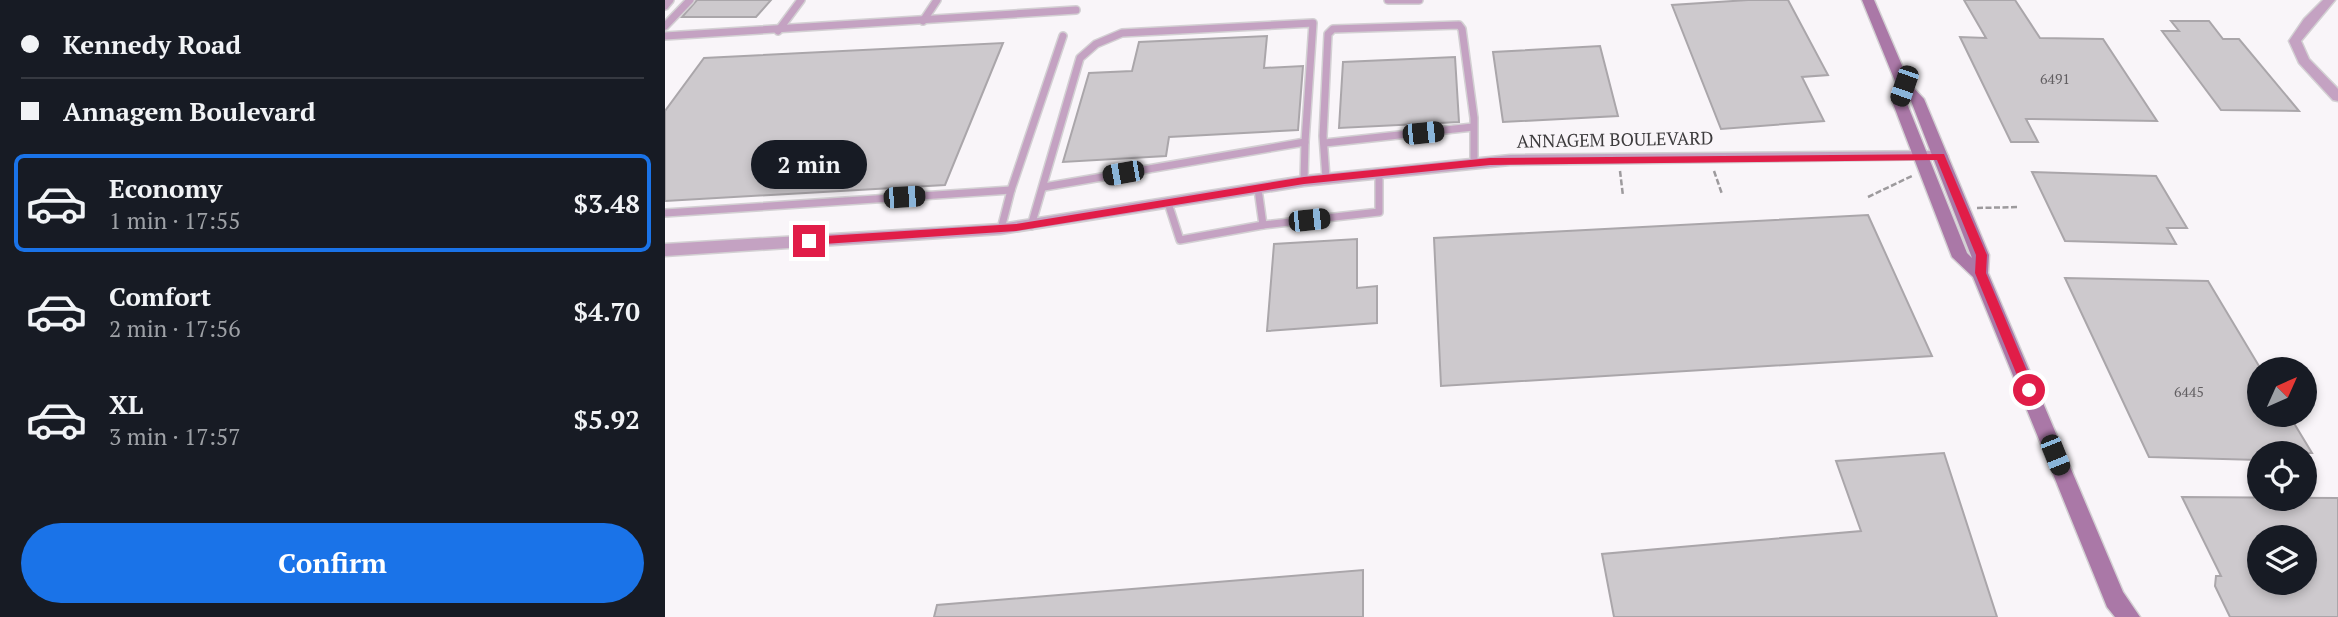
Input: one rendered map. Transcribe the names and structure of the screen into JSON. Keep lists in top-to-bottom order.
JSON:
{
  "streets": {
    "street": ["ANNAGEM BOULEVARD"]
  },
  "house_numbers": ["6491", "6445"],
  "north": "top right",
  "page": {
    "banner": ["Kennedy Road", "Annagem Boulevard"],
    "bubble": "2 min",
    "list": [
      {
        "name": "Economy",
        "note": "1 min · 17:55",
        "value": "$3.48"
      },
      {
        "name": "Comfort",
        "note": "2 min · 17:56",
        "value": "$4.70"
      },
      {
        "name": "XL",
        "note": "3 min · 17:57",
        "value": "$5.92"
      }
    ],
    "buttons": "Confirm"
  }
}
